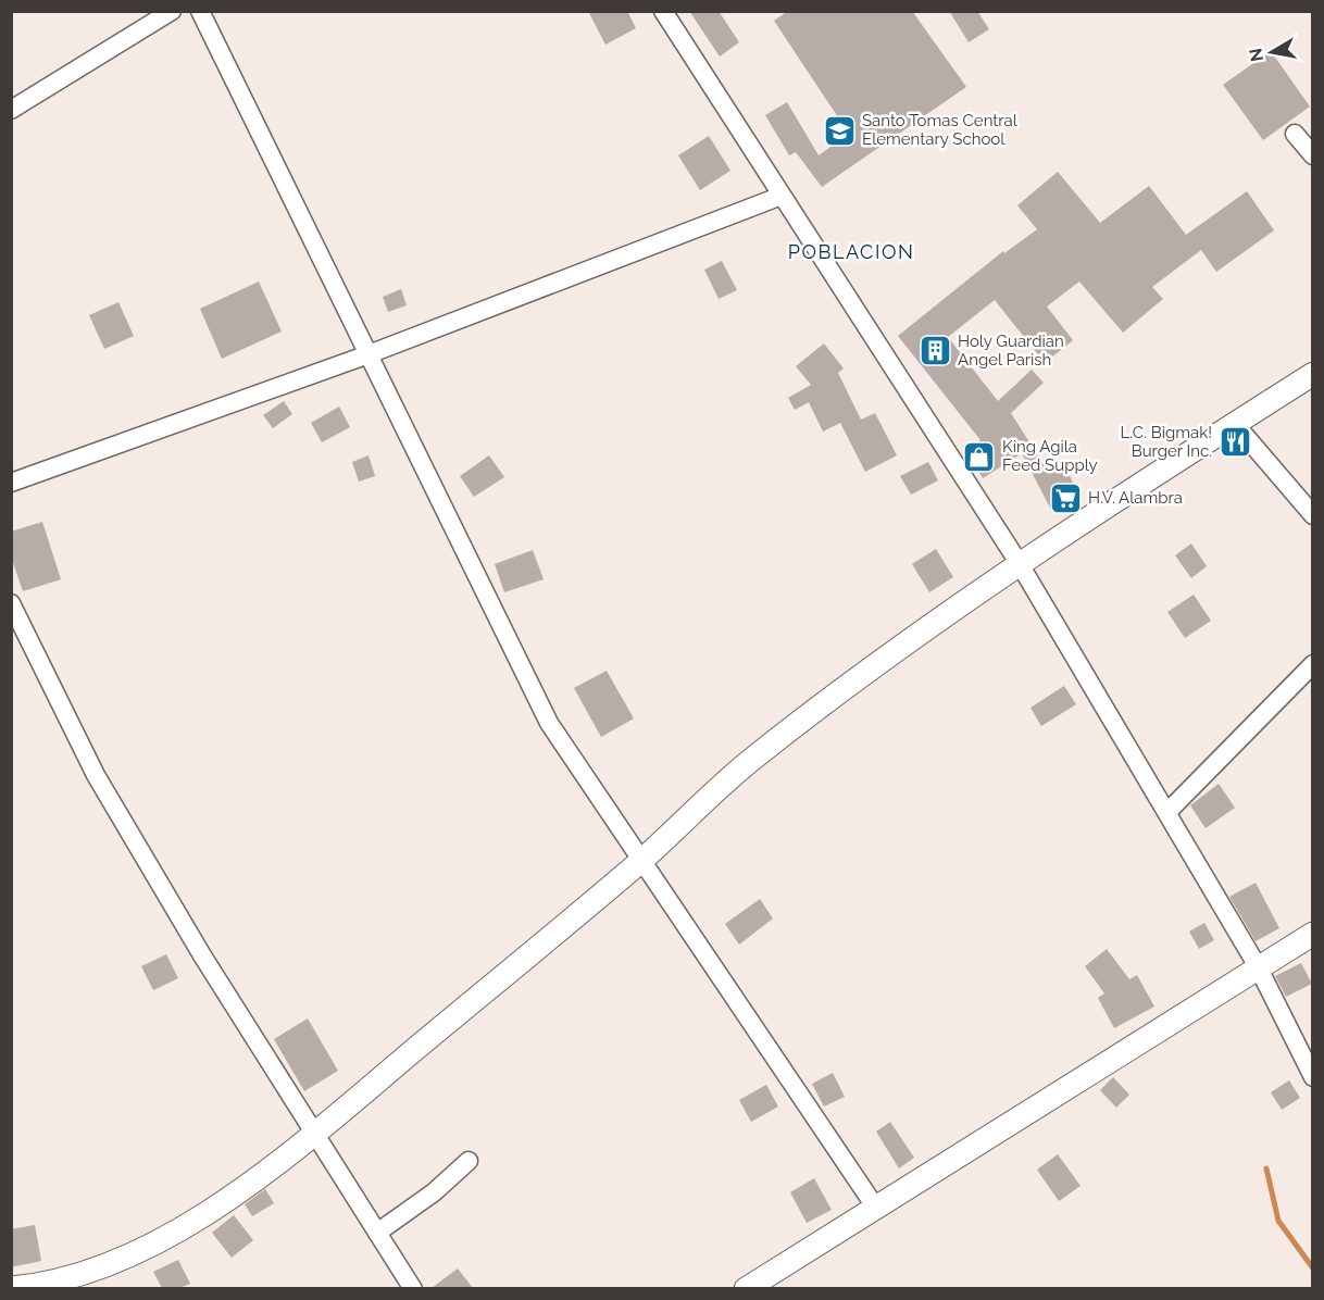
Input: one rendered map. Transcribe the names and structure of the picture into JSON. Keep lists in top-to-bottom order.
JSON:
{
  "districts": ["POBLACION"],
  "places": {
    "school or university": ["Santo Tomas Central Elementary School"],
    "building": ["Holy Guardian Angel Parish"],
    "restaurant": ["L.C. Bigmak! Burger Inc."],
    "shop": ["King Agila Feed Supply"],
    "supermarket": ["H.V. Alambra"]
  },
  "north": "left"
}
